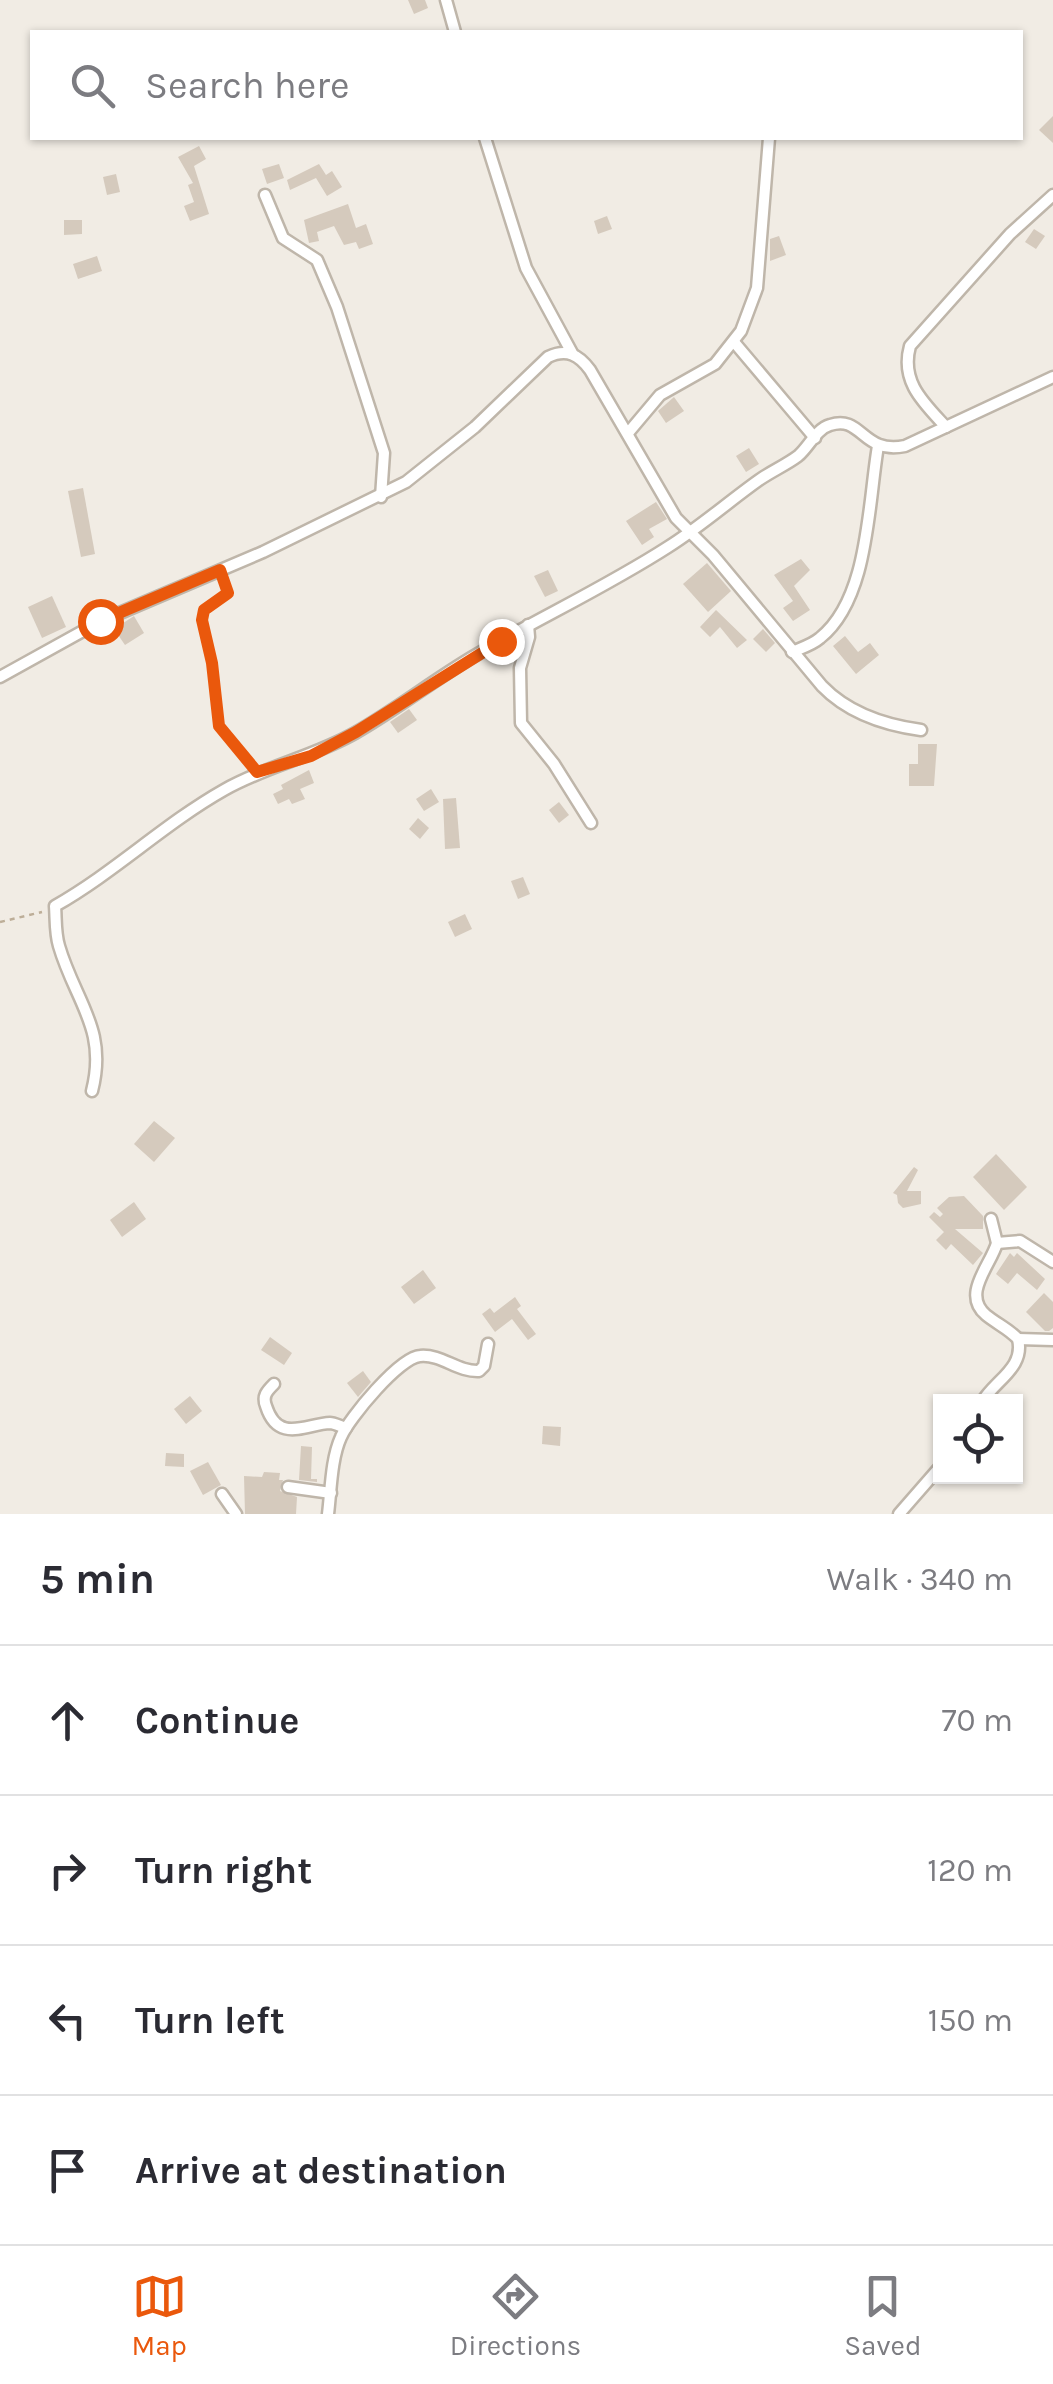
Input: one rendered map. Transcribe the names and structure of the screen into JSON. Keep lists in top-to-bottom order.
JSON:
{
  "page": {
    "search": "Search here",
    "heading": ["5 min", "Walk · 340 m"],
    "list": [
      ["Continue", "70 m"],
      ["Turn right", "120 m"],
      ["Turn left", "150 m"],
      "Arrive at destination"
    ],
    "nav": ["Map", "Directions", "Saved"]
  }
}
